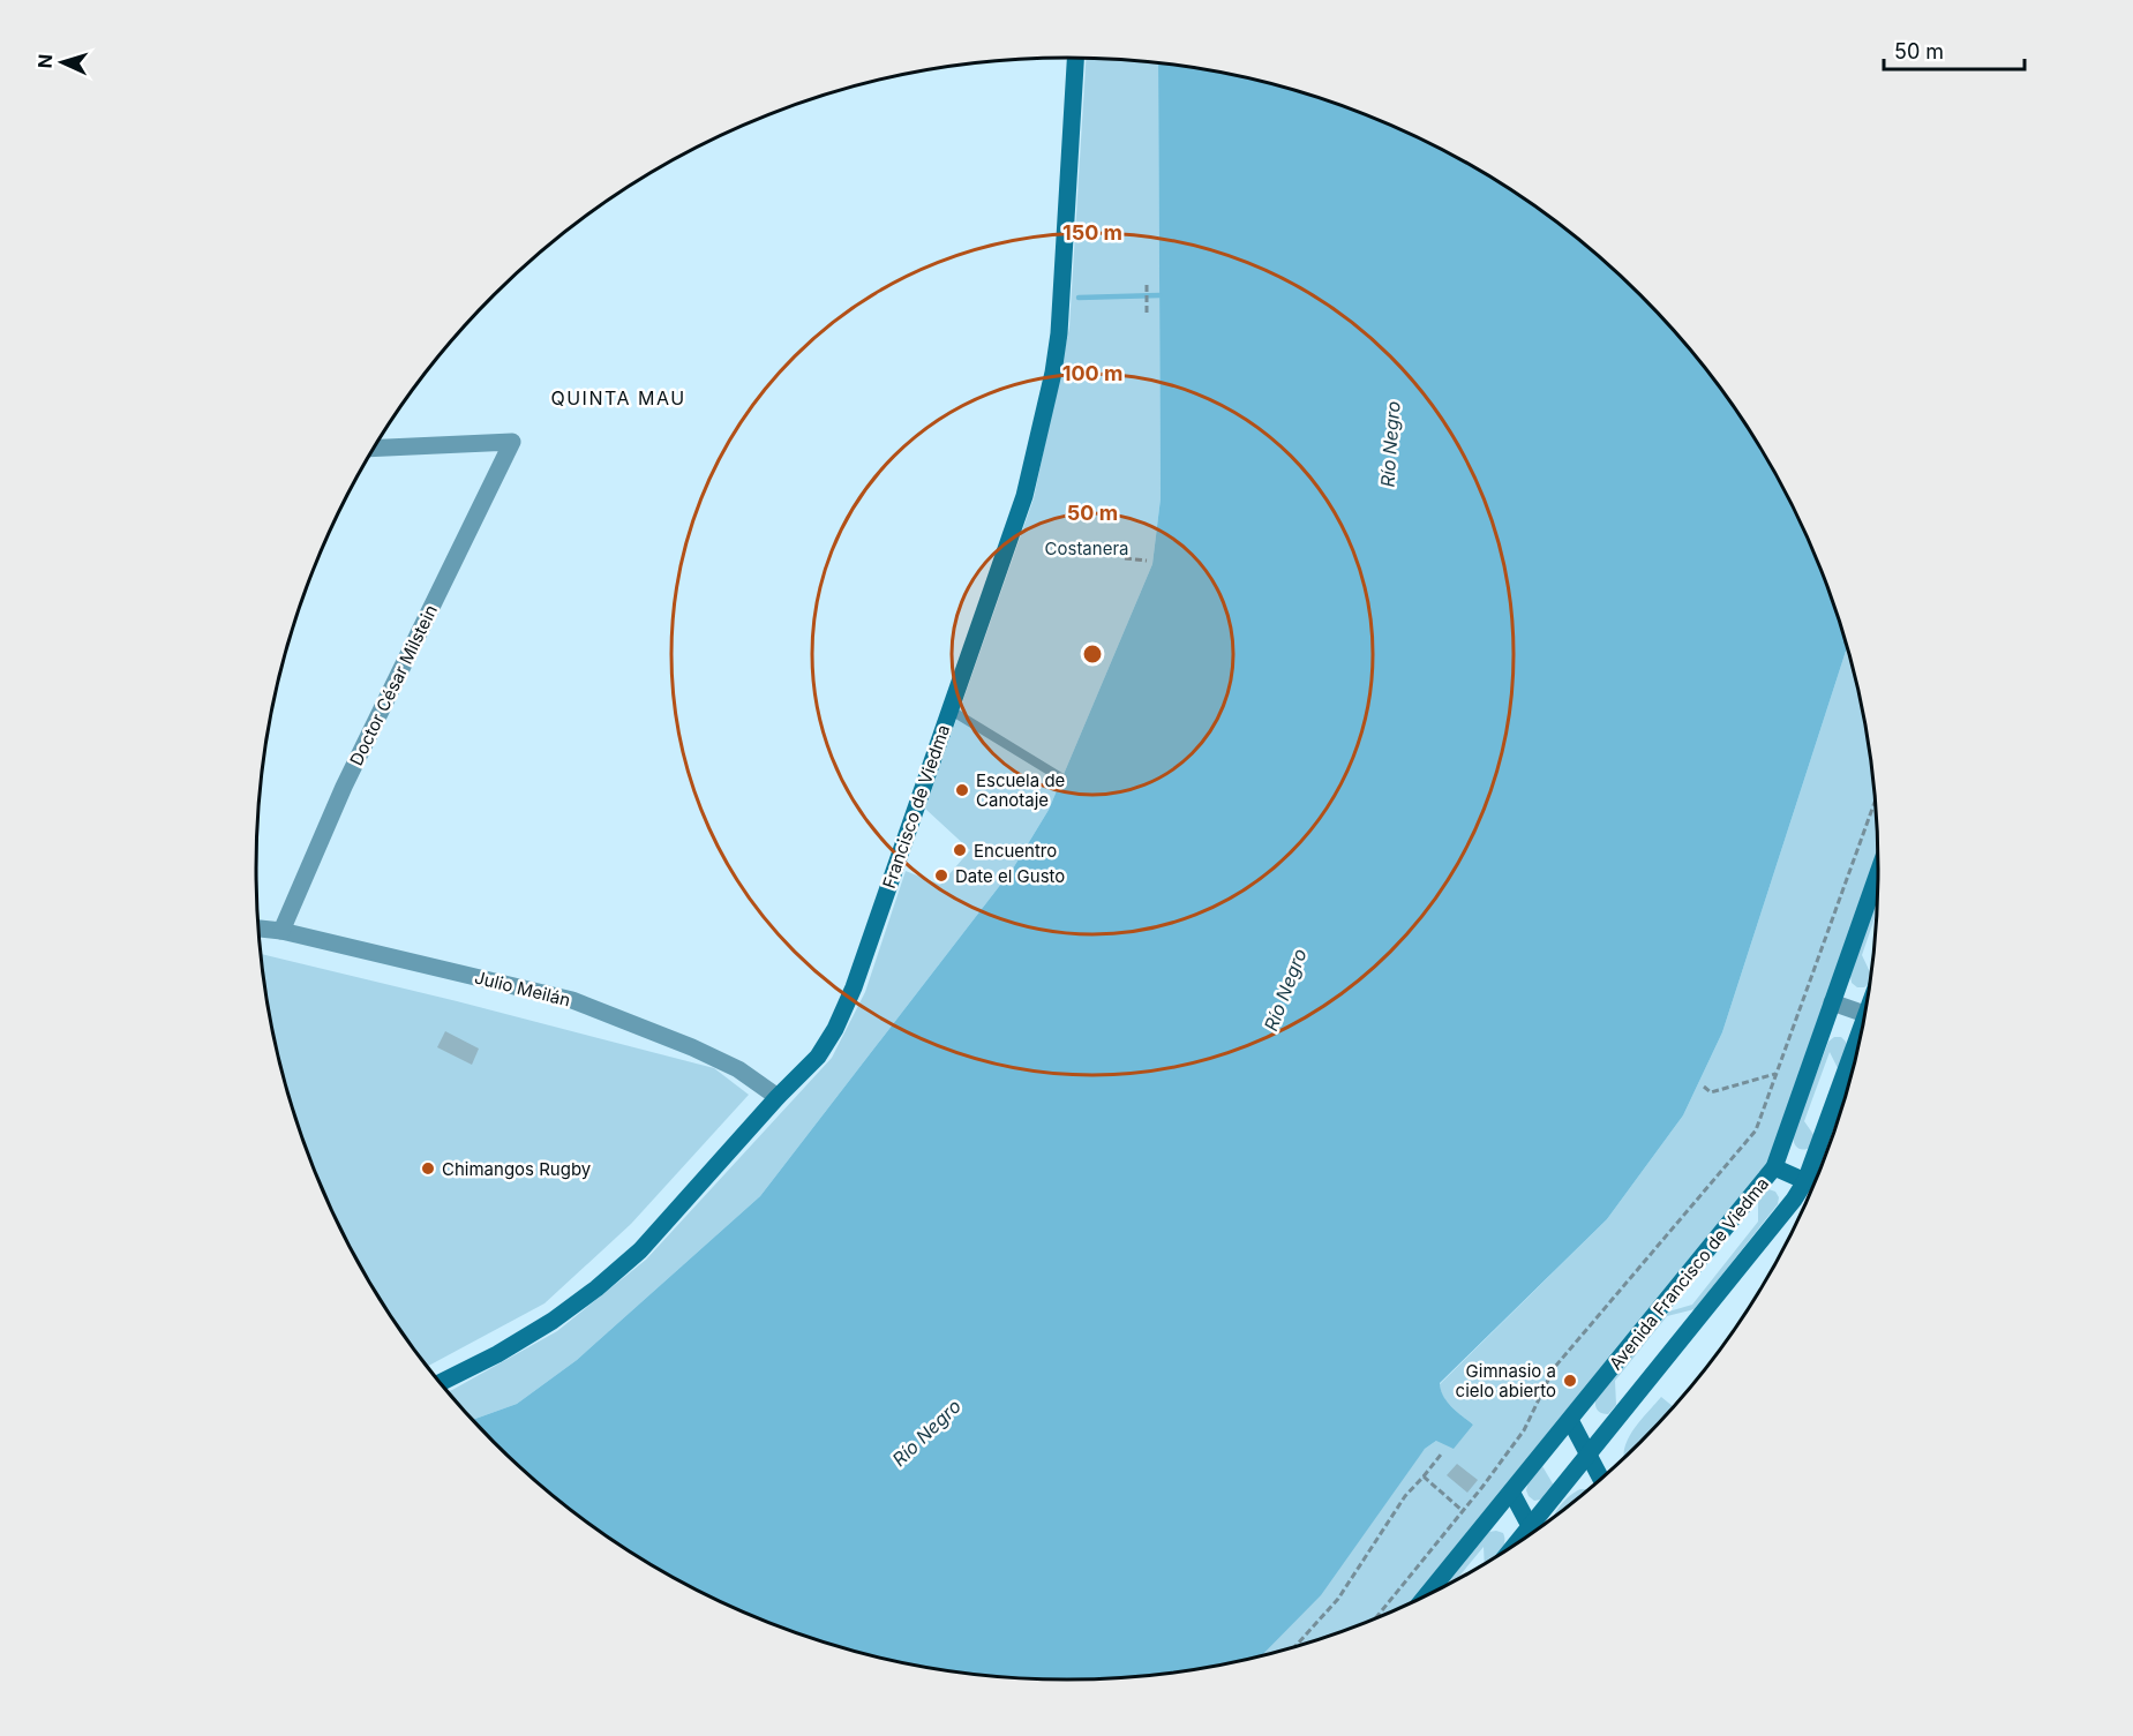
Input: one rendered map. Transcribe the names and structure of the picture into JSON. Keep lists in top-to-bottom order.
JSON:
{
  "streets": {
    "main road": ["Francisco de Viedma", "Avenida Francisco de Viedma"],
    "street": ["Doctor César Milstein", "Julio Meilán"]
  },
  "crossings": [
    ["Doctor César Milstein", "Julio Meilán"],
    ["Francisco de Viedma", "Julio Meilán"]
  ],
  "districts": ["QUINTA MAU"],
  "water": ["Río Negro"],
  "parks": ["Costanera"],
  "places": [
    "Escuela de Canotaje",
    "Encuentro",
    "Date el Gusto",
    "Chimangos Rugby",
    "Gimnasio a cielo abierto"
  ],
  "scale_bar": "50 m",
  "north": "left",
  "rings": ["150 m", "100 m", "50 m"]
}
